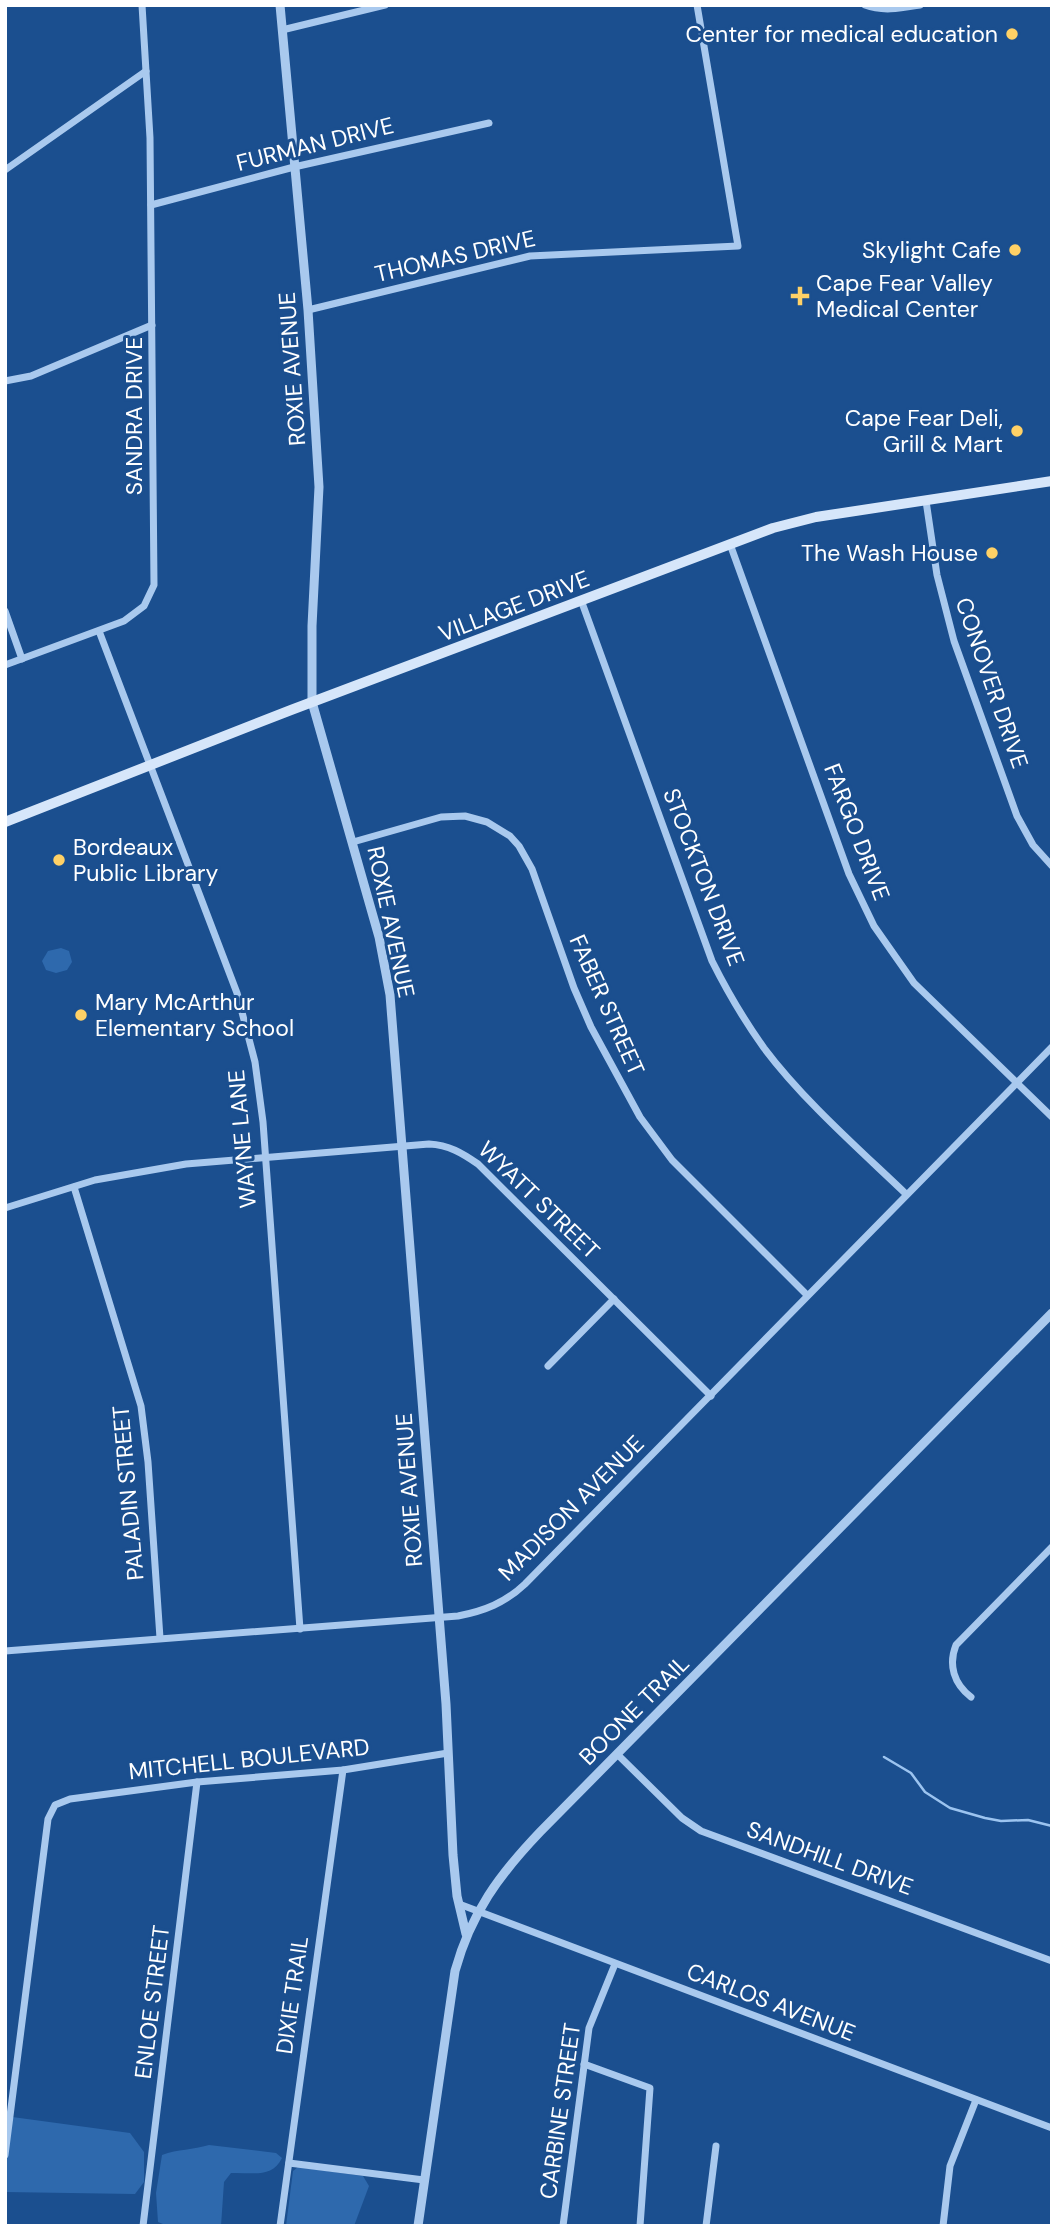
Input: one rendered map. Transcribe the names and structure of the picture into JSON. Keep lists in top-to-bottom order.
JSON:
{
  "streets": {
    "main road": ["VILLAGE DRIVE"],
    "street": [
      "FURMAN DRIVE",
      "THOMAS DRIVE",
      "ROXIE AVENUE",
      "SANDRA DRIVE",
      "CONOVER DRIVE",
      "FARGO DRIVE",
      "STOCKTON DRIVE",
      "FABER STREET",
      "WAYNE LANE",
      "WYATT STREET",
      "PALADIN STREET",
      "MADISON AVENUE",
      "BOONE TRAIL",
      "MITCHELL BOULEVARD",
      "SANDHILL DRIVE",
      "DIXIE TRAIL",
      "ENLOE STREET",
      "CARLOS AVENUE",
      "CARBINE STREET"
    ]
  },
  "crossings": [
    ["FURMAN DRIVE", "ROXIE AVENUE"],
    ["FURMAN DRIVE", "SANDRA DRIVE"],
    ["THOMAS DRIVE", "ROXIE AVENUE"],
    ["ROXIE AVENUE", "VILLAGE DRIVE"],
    ["ROXIE AVENUE", "FABER STREET"],
    ["ROXIE AVENUE", "WYATT STREET"],
    ["ROXIE AVENUE", "MADISON AVENUE"],
    ["ROXIE AVENUE", "BOONE TRAIL"],
    ["ROXIE AVENUE", "MITCHELL BOULEVARD"],
    ["ROXIE AVENUE", "CARLOS AVENUE"],
    ["SANDRA DRIVE", "WAYNE LANE"],
    ["VILLAGE DRIVE", "CONOVER DRIVE"],
    ["VILLAGE DRIVE", "FARGO DRIVE"],
    ["VILLAGE DRIVE", "STOCKTON DRIVE"],
    ["VILLAGE DRIVE", "WAYNE LANE"],
    ["FARGO DRIVE", "MADISON AVENUE"],
    ["STOCKTON DRIVE", "MADISON AVENUE"],
    ["FABER STREET", "MADISON AVENUE"],
    ["WAYNE LANE", "WYATT STREET"],
    ["WAYNE LANE", "MADISON AVENUE"],
    ["WYATT STREET", "PALADIN STREET"],
    ["WYATT STREET", "MADISON AVENUE"],
    ["PALADIN STREET", "MADISON AVENUE"],
    ["BOONE TRAIL", "SANDHILL DRIVE"],
    ["BOONE TRAIL", "CARLOS AVENUE"],
    ["MITCHELL BOULEVARD", "DIXIE TRAIL"],
    ["MITCHELL BOULEVARD", "ENLOE STREET"],
    ["CARLOS AVENUE", "CARBINE STREET"]
  ],
  "places": {
    "other": [
      "Center for medical education",
      "Skylight Cafe",
      "Cape Fear Deli, Grill & Mart",
      "The Wash House",
      "Bordeaux Public Library",
      "Mary McArthur Elementary School"
    ],
    "health": ["Cape Fear Valley Medical Center"]
  }
}
